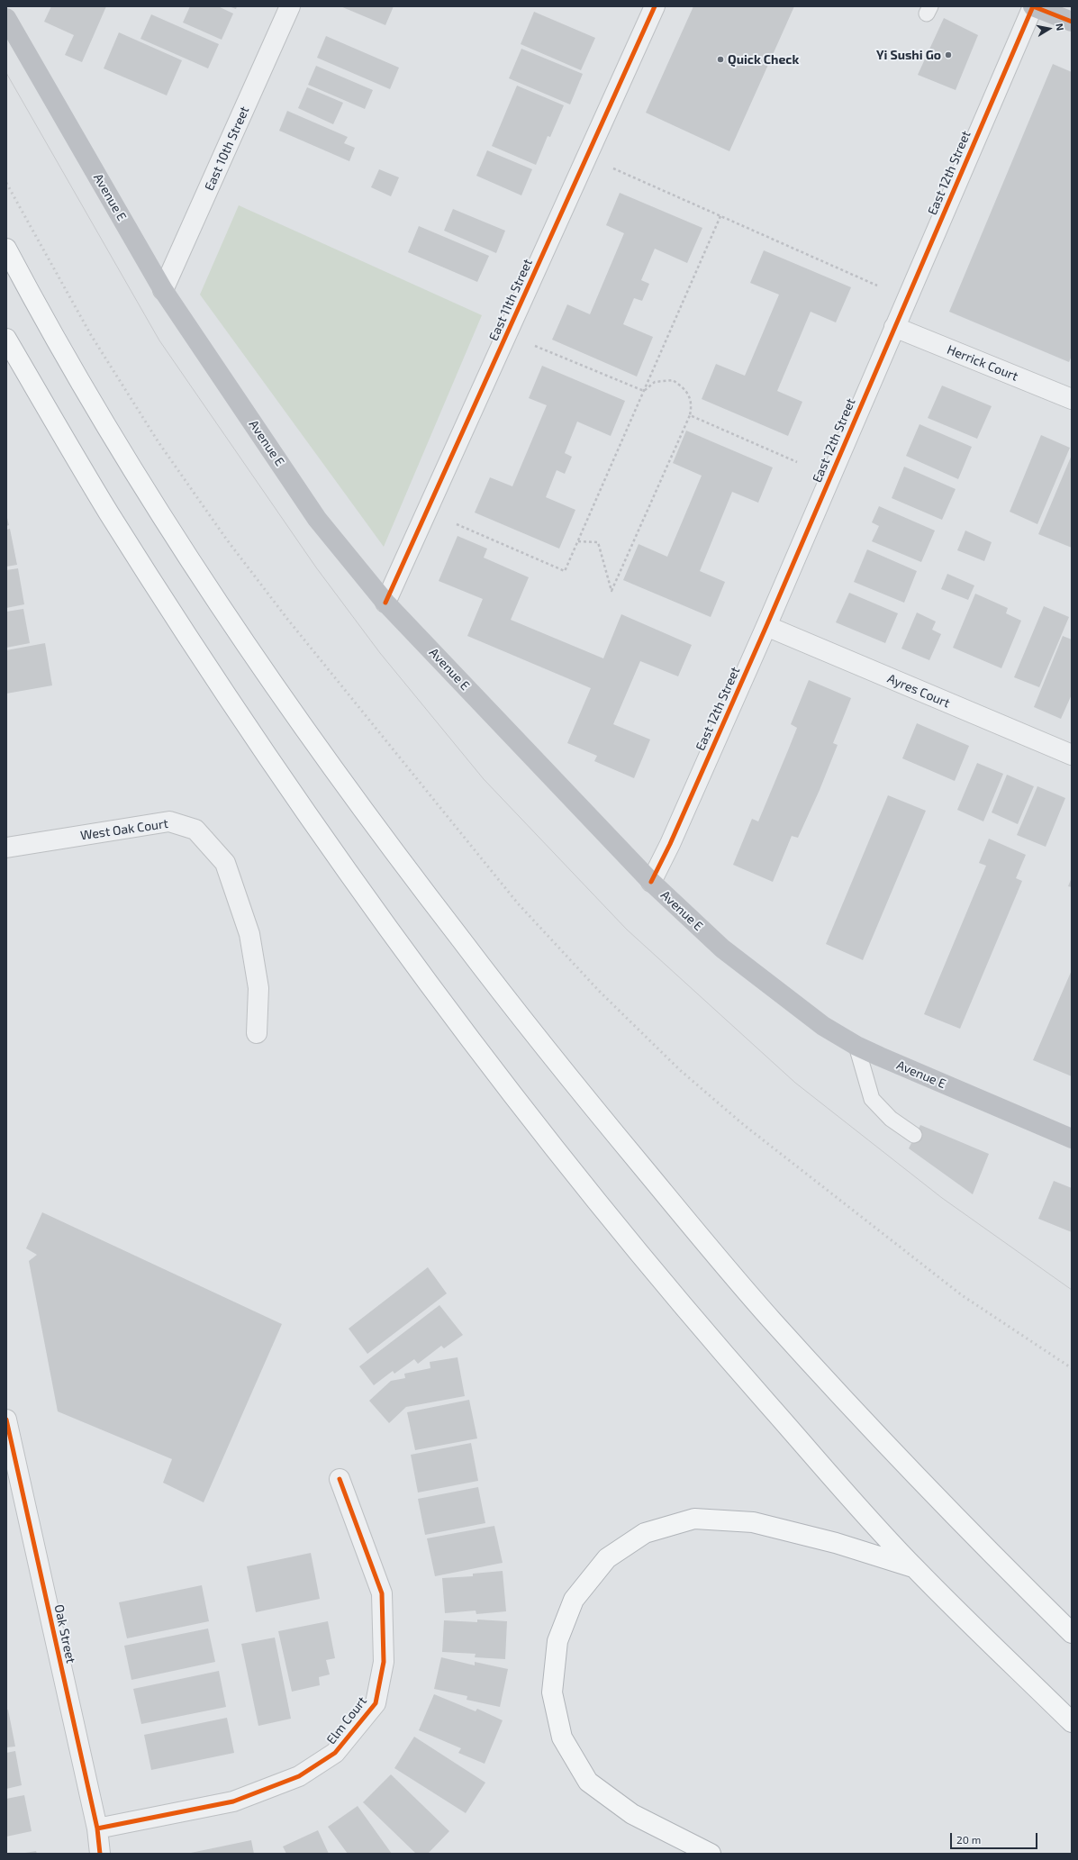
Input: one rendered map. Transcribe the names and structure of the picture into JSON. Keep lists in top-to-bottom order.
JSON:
{
  "streets": {
    "main road": ["Avenue E"],
    "street": [
      "East 10th Street",
      "East 12th Street",
      "East 11th Street",
      "Herrick Court",
      "Ayres Court",
      "West Oak Court",
      "Oak Street",
      "Elm Court"
    ]
  },
  "crossings": [
    ["East 10th Street", "Avenue E"],
    ["East 12th Street", "Avenue E"],
    ["East 12th Street", "Herrick Court"],
    ["East 12th Street", "Ayres Court"],
    ["Avenue E", "East 11th Street"],
    ["Oak Street", "Elm Court"]
  ],
  "places": ["Yi Sushi Go", "Quick Check"],
  "scale_bar": "20 m",
  "north": "right"
}
